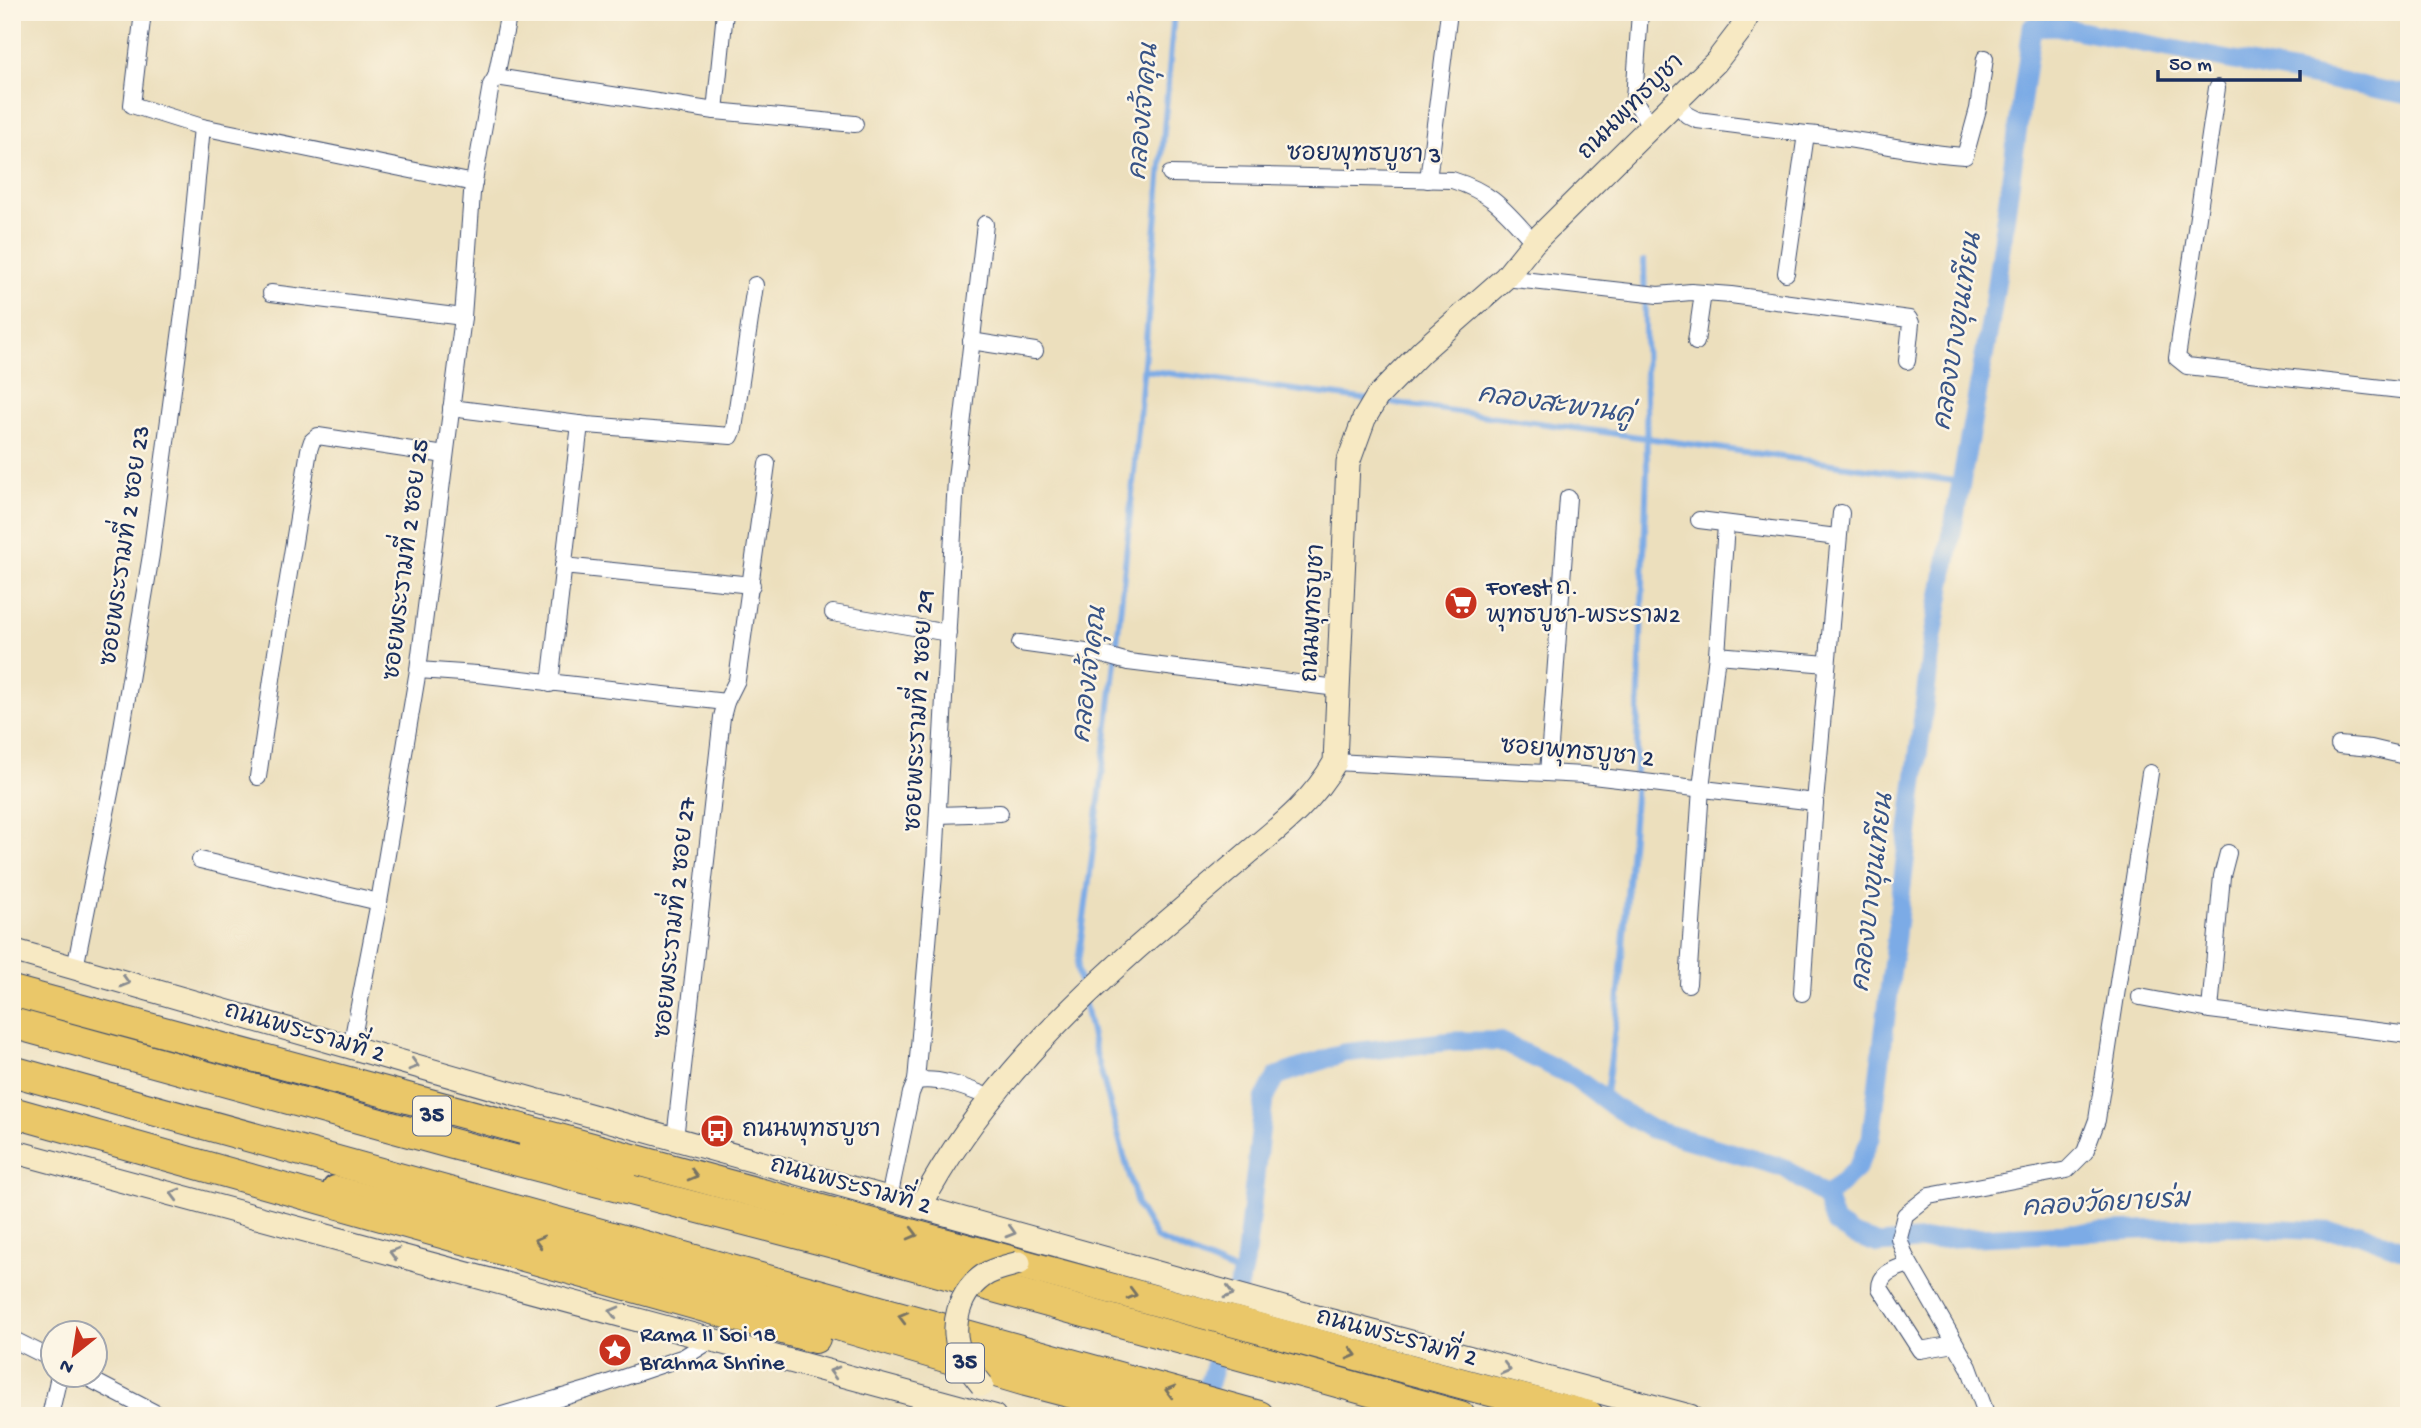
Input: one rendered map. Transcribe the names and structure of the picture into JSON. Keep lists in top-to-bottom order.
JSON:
{
  "streets": {
    "highway": ["ถนนพระรามที่ 2", "35"],
    "main road": ["ถนนพุทธบูชา"],
    "street": [
      "ซอยพุทธบูชา 3",
      "ซอยพระรามที่ 2 ซอย 23",
      "ซอยพระรามที่ 2 ซอย 25",
      "ซอยพระรามที่ 2 ซอย 29",
      "ซอยพุทธบูชา 2",
      "ซอยพระรามที่ 2 ซอย 27"
    ]
  },
  "crossings": [
    ["ถนนพุทธบูชา", "ซอยพุทธบูชา 3"],
    ["ถนนพุทธบูชา", "ซอยพุทธบูชา 2"],
    ["ซอยพระรามที่ 2 ซอย 23", "ถนนพระรามที่ 2"],
    ["ซอยพระรามที่ 2 ซอย 25", "ถนนพระรามที่ 2"],
    ["ซอยพระรามที่ 2 ซอย 29", "ถนนพระรามที่ 2"],
    ["ซอยพระรามที่ 2 ซอย 27", "ถนนพระรามที่ 2"]
  ],
  "water": [
    "คลองเจ้าคุณ",
    "คลองบางขุนเทียน",
    "คลองสะพานคู่",
    "คลองวัดยายร่ม"
  ],
  "places": {
    "supermarket": ["Forest ถ. พุทธบูชา-พระราม2"],
    "bus stop": ["ถนนพุทธบูชา"],
    "place": ["Rama II Soi 18 Brahma Shrine"]
  },
  "scale_bar": "50 m",
  "north": "bottom left"
}
